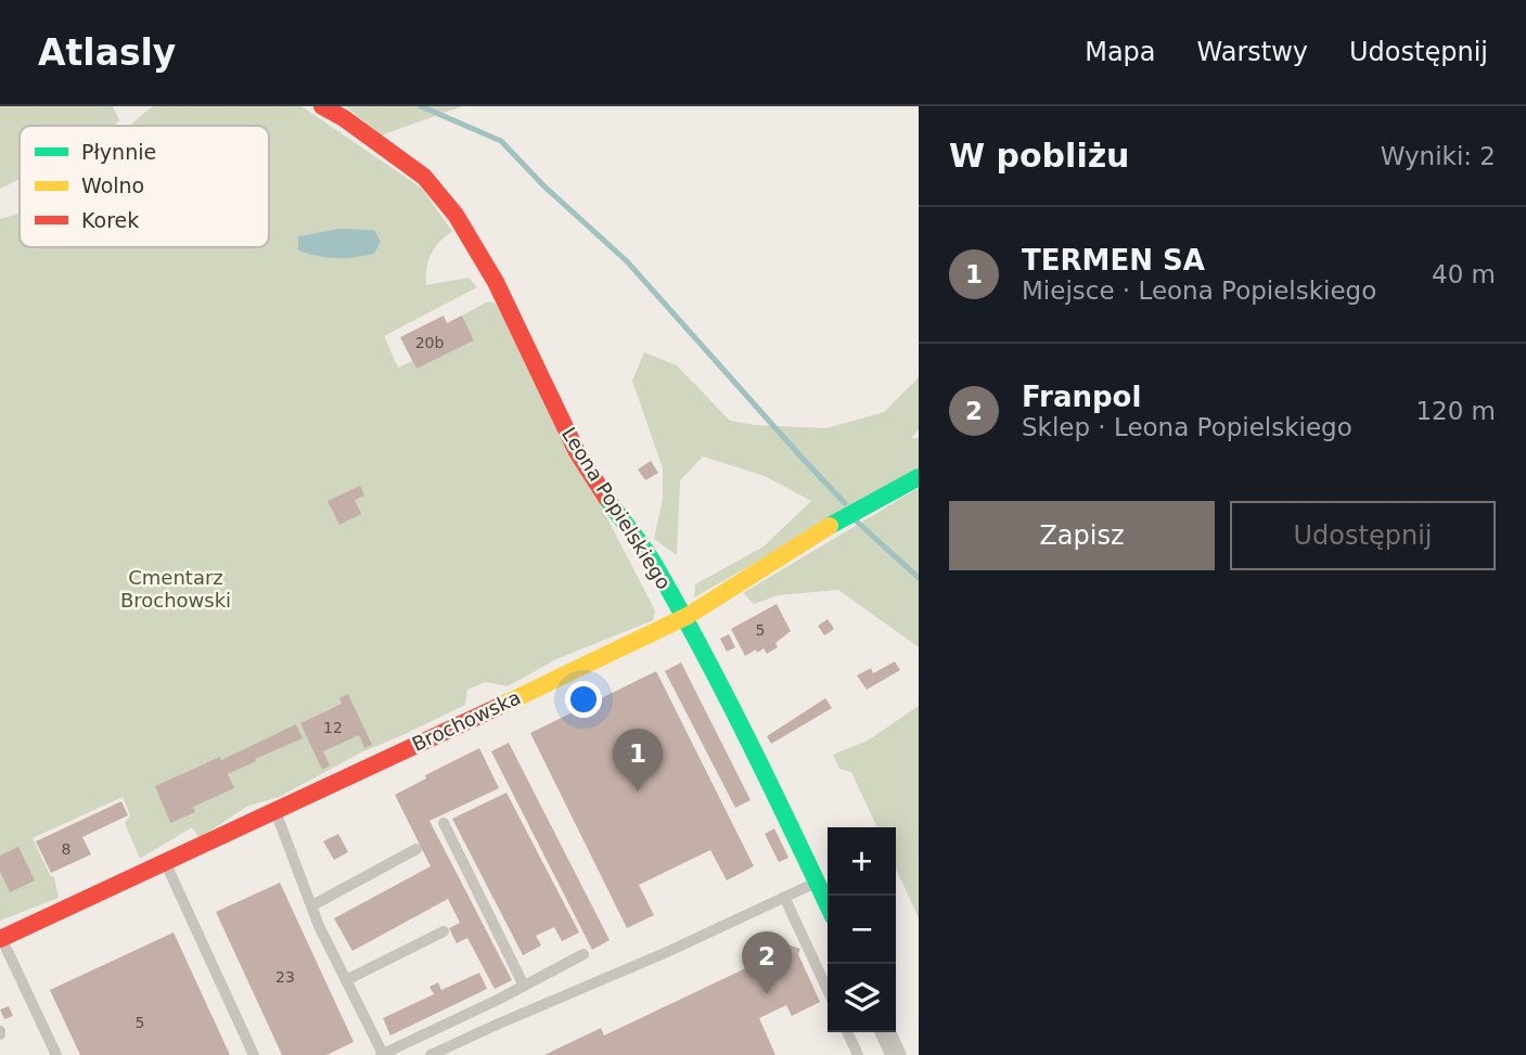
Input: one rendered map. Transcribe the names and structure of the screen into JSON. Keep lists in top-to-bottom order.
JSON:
{
  "streets": {
    "street": ["Leona Popielskiego", "Brochowska"]
  },
  "crossings": [
    ["Leona Popielskiego", "Brochowska"]
  ],
  "parks": ["Cmentarz Brochowski"],
  "house_numbers": [
    "20b",
    "5",
    "12",
    "8",
    "23",
    "5"
  ],
  "legend": ["Płynnie", "Wolno", "Korek"],
  "page": {
    "header": "Atlasly",
    "nav": ["Mapa", "Warstwy", "Udostępnij"],
    "heading": ["W pobliżu", "Wyniki: 2"],
    "list": [
      {
        "mark": "1",
        "name": "TERMEN SA",
        "note": "Miejsce · Leona Popielskiego",
        "value": "40 m"
      },
      {
        "mark": "2",
        "name": "Franpol",
        "note": "Sklep · Leona Popielskiego",
        "value": "120 m"
      }
    ],
    "buttons": ["Zapisz", "Udostępnij"],
    "pins": ["1", "2"],
    "map_buttons": ["+", "−"]
  }
}
